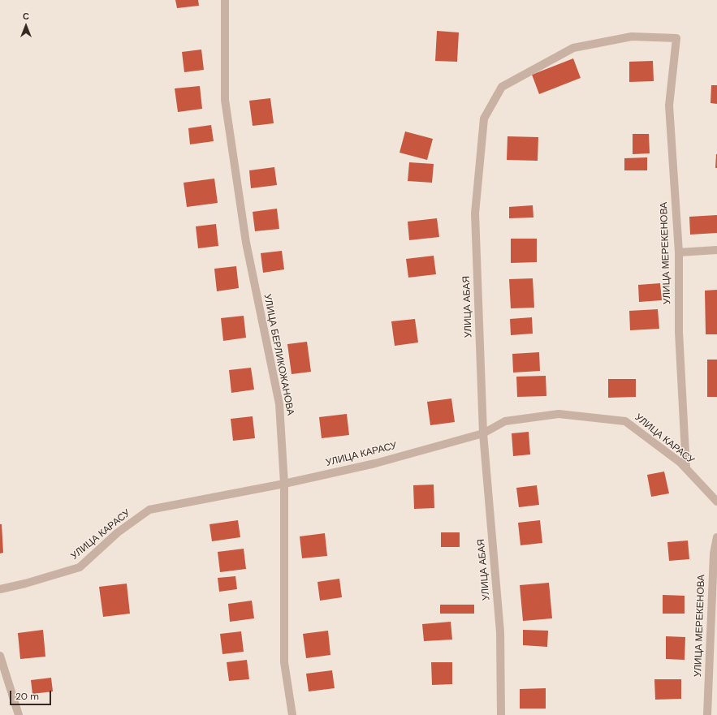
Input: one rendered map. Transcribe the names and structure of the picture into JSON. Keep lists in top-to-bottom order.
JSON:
{
  "streets": {
    "street": [
      "УЛИЦА МЕРЕКЕНОВА",
      "УЛИЦА АБАЯ",
      "УЛИЦА БЕРЛИКОЖАНОВА",
      "УЛИЦА КАРАСУ"
    ]
  },
  "crossings": [
    ["УЛИЦА МЕРЕКЕНОВА", "УЛИЦА АБАЯ"],
    ["УЛИЦА МЕРЕКЕНОВА", "УЛИЦА КАРАСУ"],
    ["УЛИЦА АБАЯ", "УЛИЦА КАРАСУ"],
    ["УЛИЦА БЕРЛИКОЖАНОВА", "УЛИЦА КАРАСУ"]
  ],
  "scale_bar": "20 m",
  "north": "top"
}
